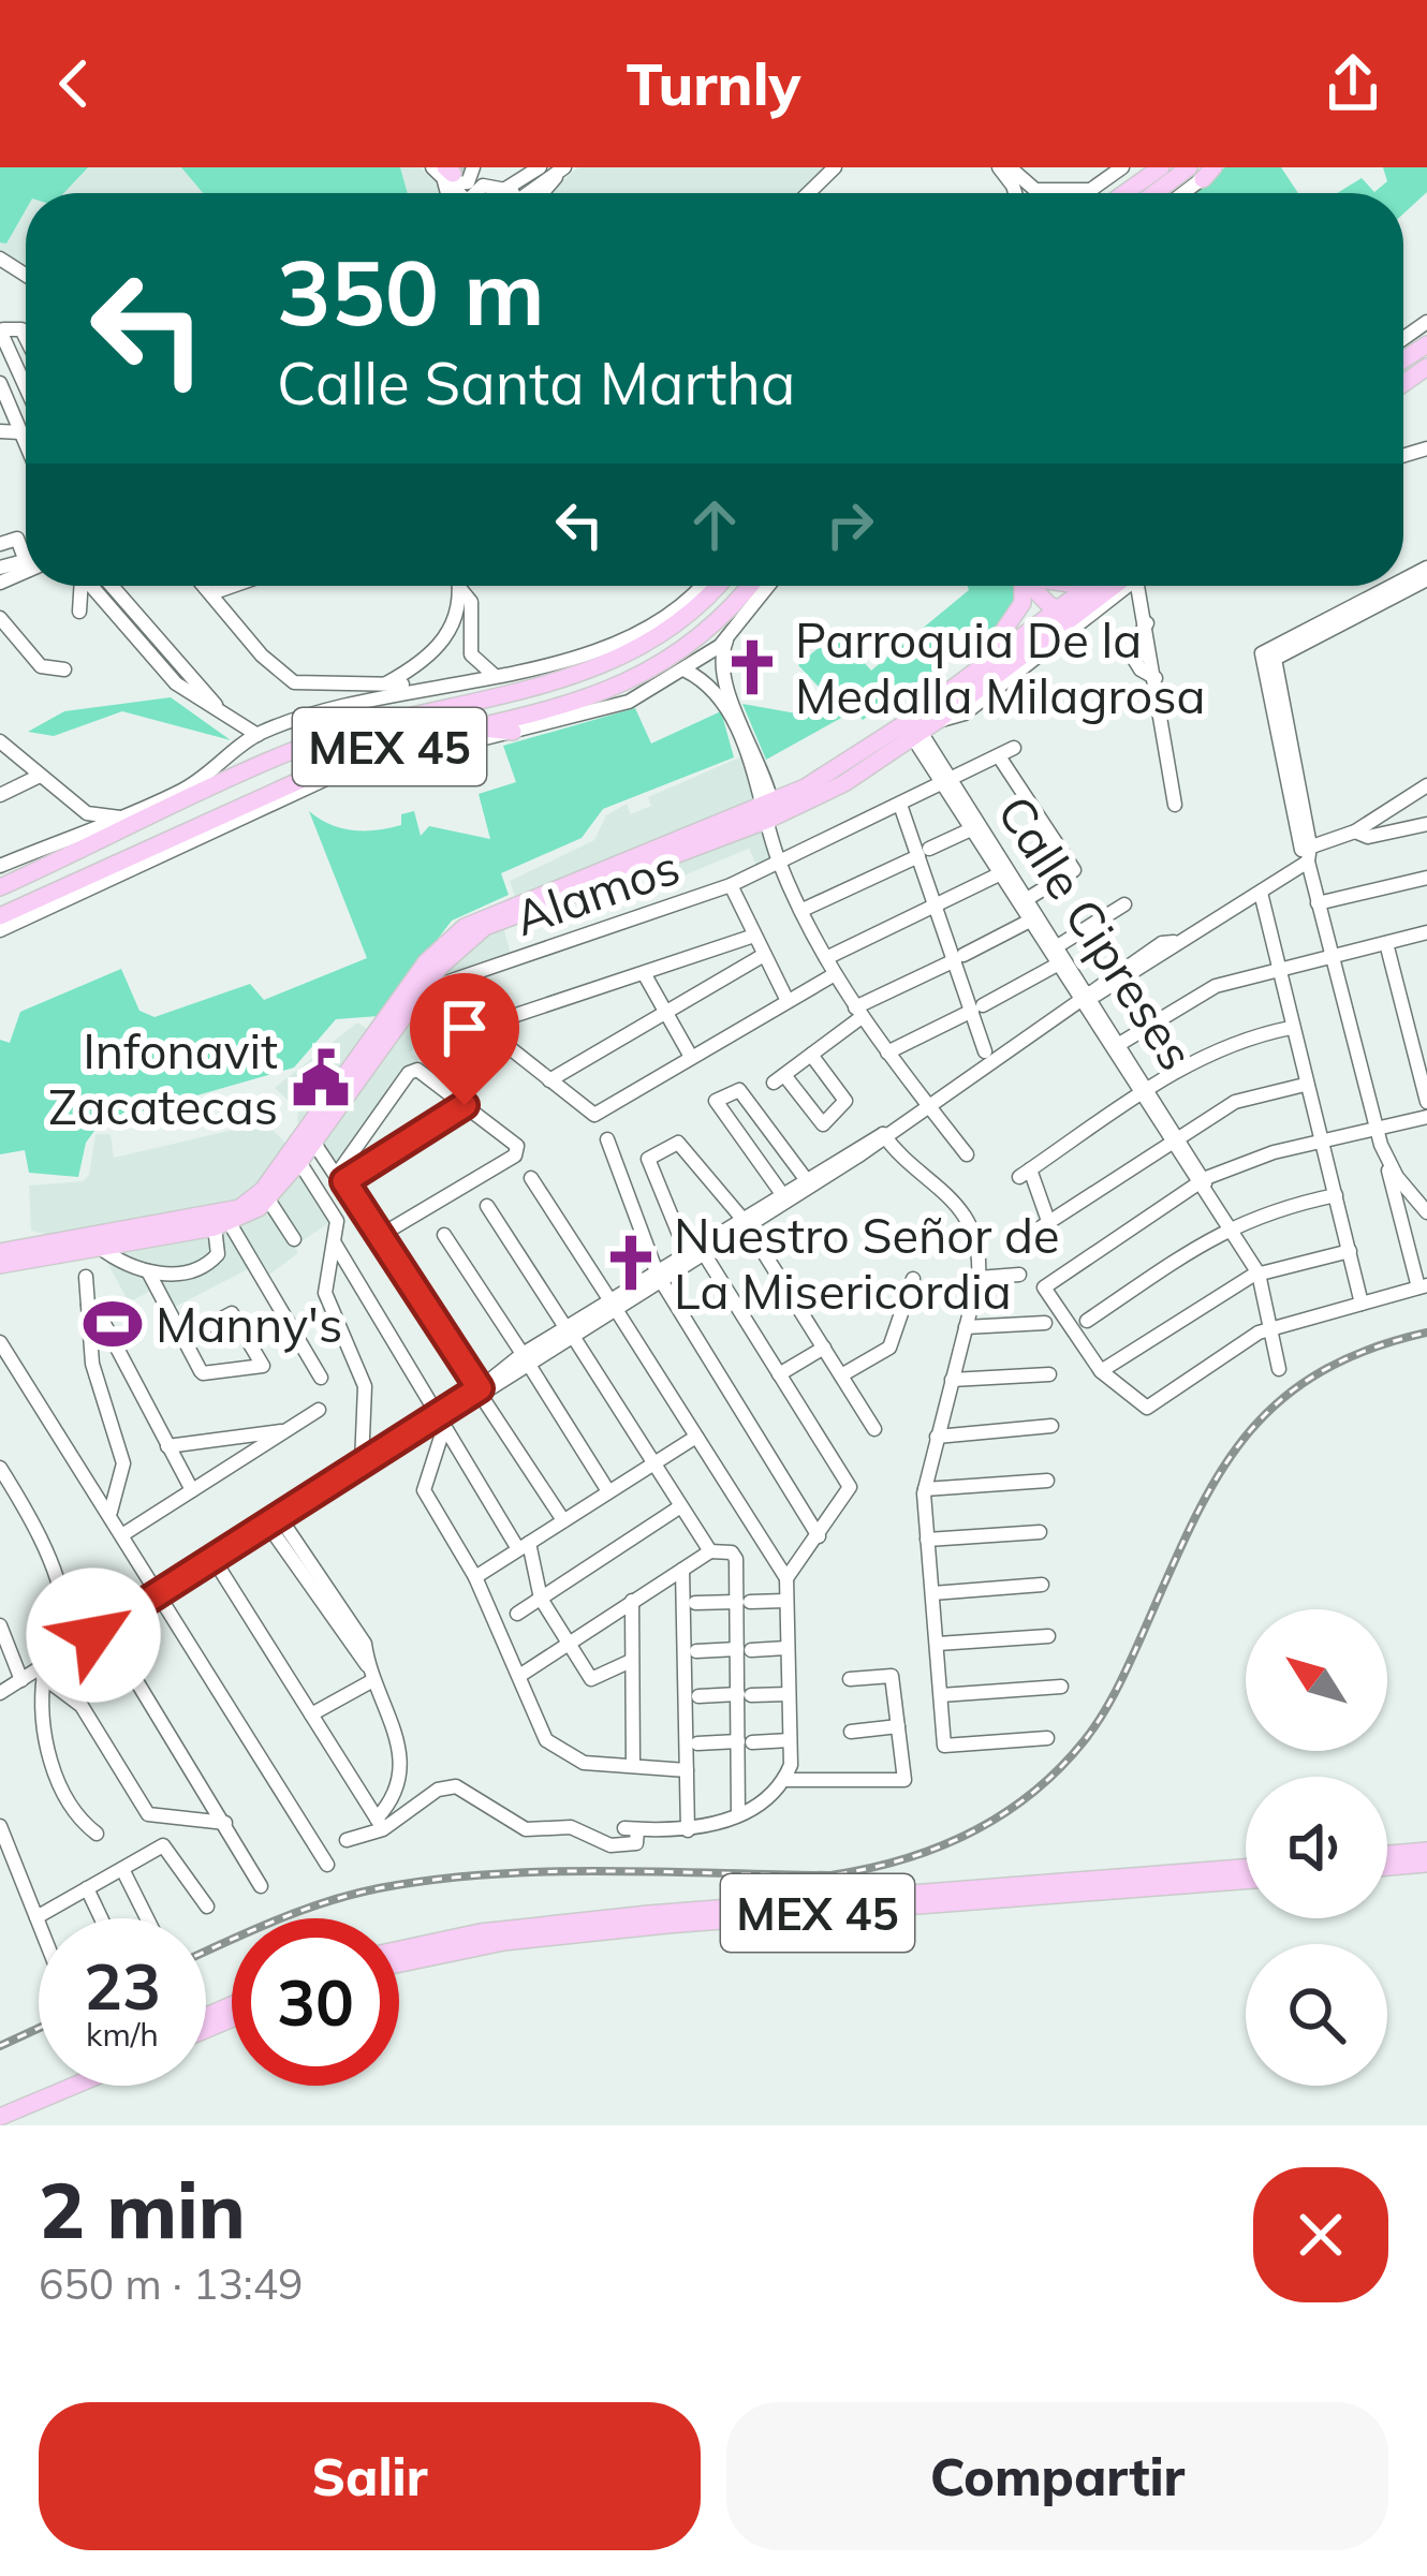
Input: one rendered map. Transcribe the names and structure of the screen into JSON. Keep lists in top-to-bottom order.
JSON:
{
  "streets": {
    "main road": ["MEX 45"],
    "street": ["Alamos", "Calle Cipreses"]
  },
  "crossings": [
    ["Alamos", "Calle Cipreses"]
  ],
  "places": {
    "church": ["Parroquia De la Medalla Milagrosa", "Nuestro Señor de La Misericordia"],
    "public building": ["Infonavit Zacatecas"],
    "sports": ["Manny's"]
  },
  "north": "top left",
  "page": {
    "header": "Turnly",
    "turn": ["350 m", "Calle Santa Martha"],
    "speed": "23 km/h",
    "limit": "30",
    "heading": ["2 min", "650 m · 13:49"],
    "buttons": ["Salir", "Compartir"]
  }
}
